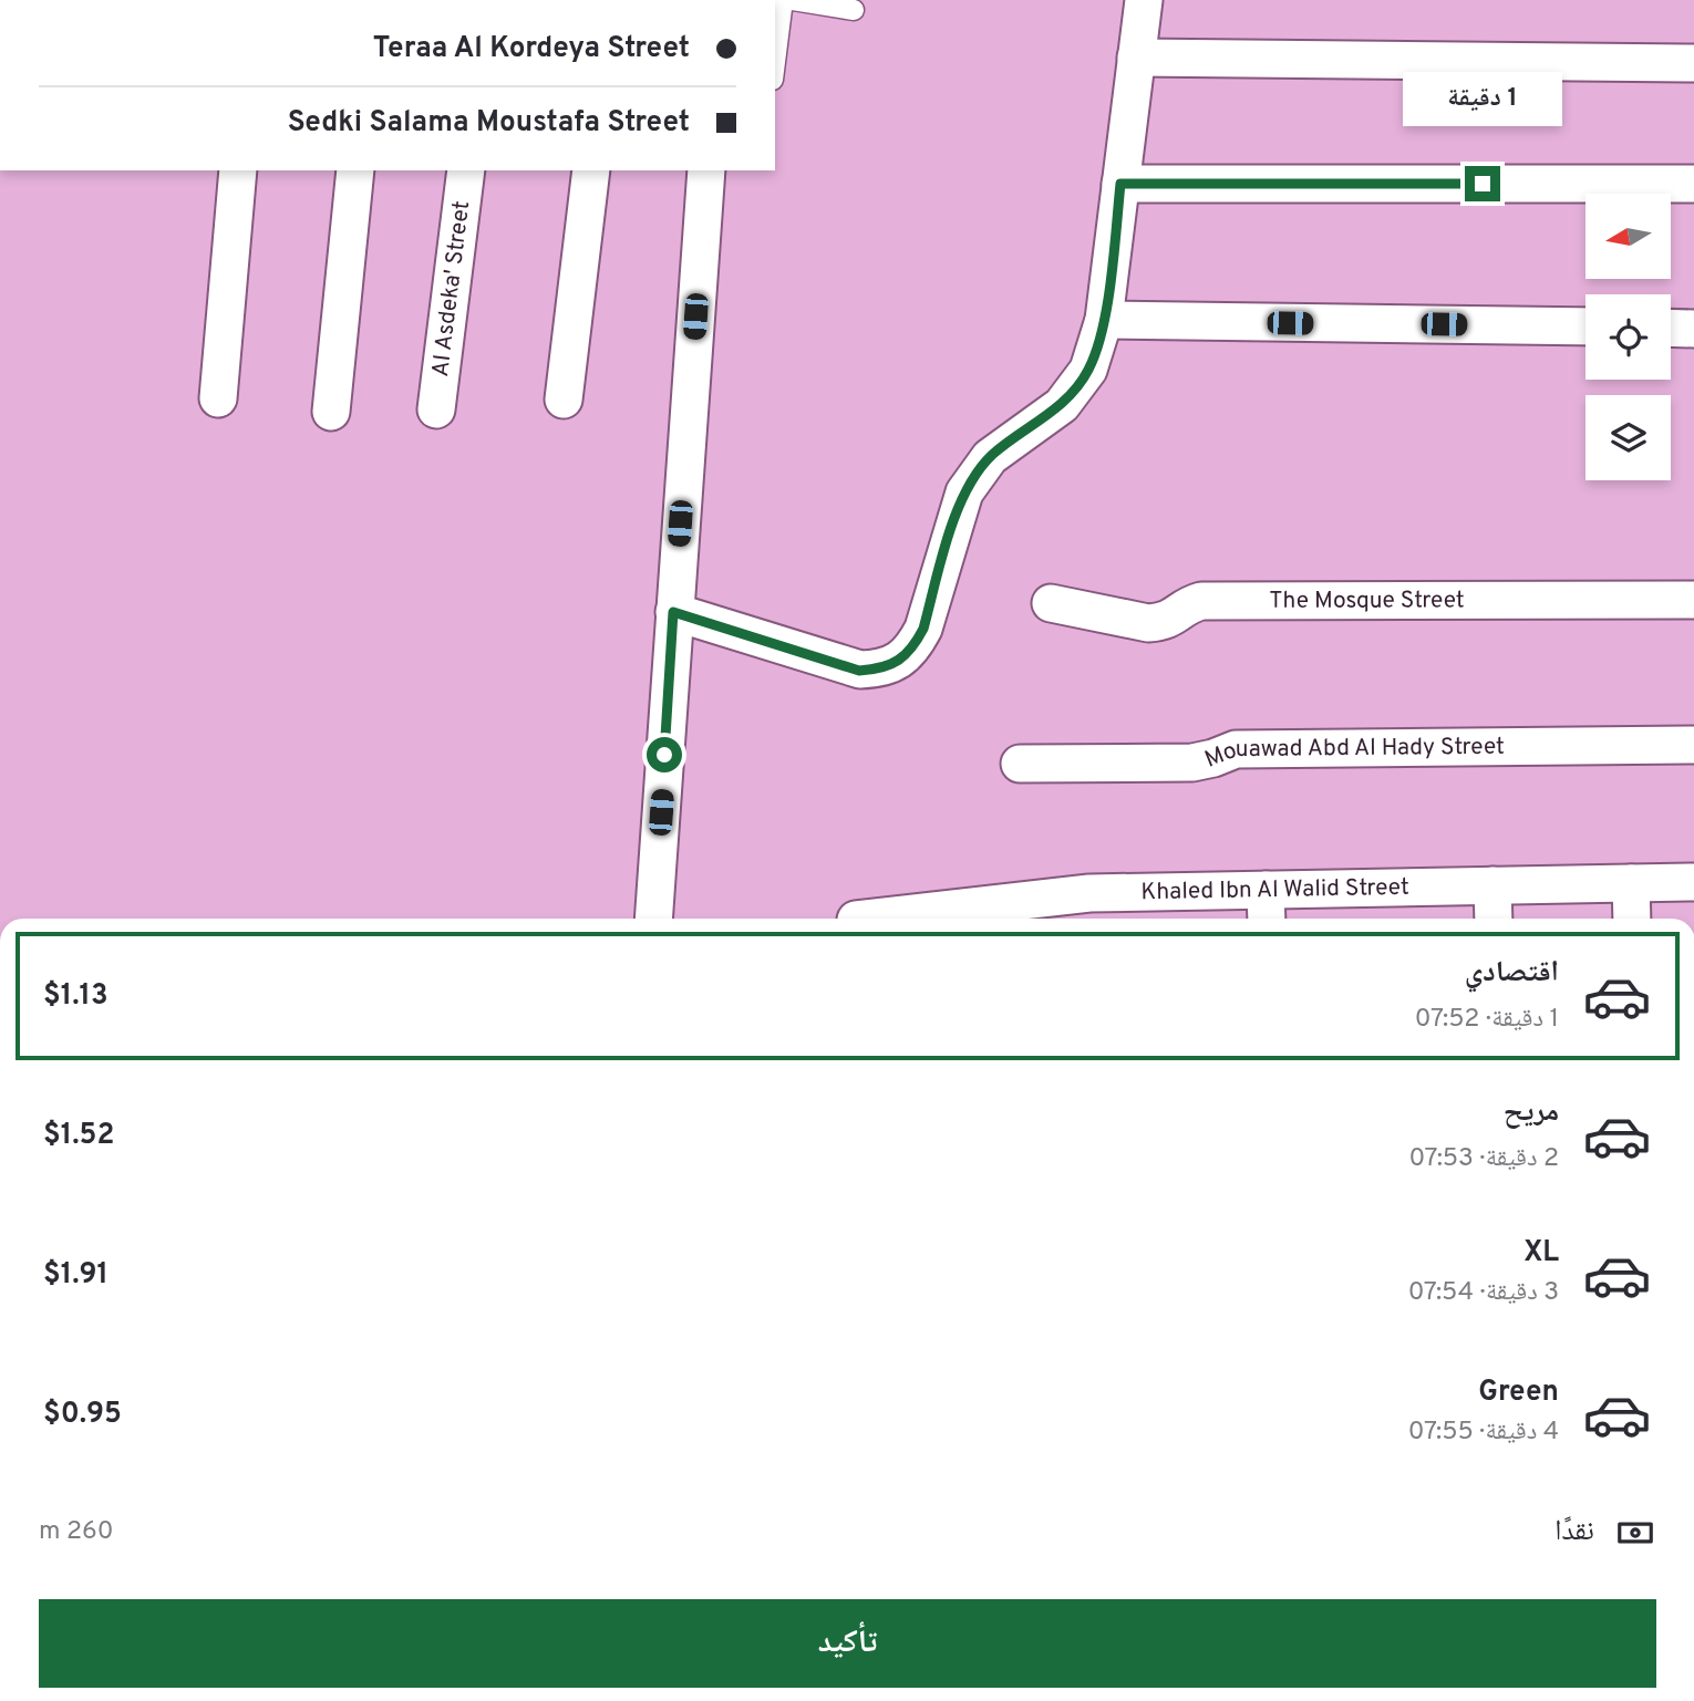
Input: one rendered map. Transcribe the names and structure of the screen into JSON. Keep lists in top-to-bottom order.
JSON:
{
  "streets": {
    "street": [
      "Al Asdeka' Street",
      "The Mosque Street",
      "Mouawad Abd Al Hady Street",
      "Khaled Ibn Al Walid Street"
    ]
  },
  "north": "left",
  "page": {
    "banner": ["Teraa Al Kordeya Street", "Sedki Salama Moustafa Street"],
    "bubble": "1 دقيقة",
    "list": [
      {
        "name": "اقتصادي",
        "note": "1 دقيقة · 07:52",
        "value": "$1.13"
      },
      {
        "name": "مريح",
        "note": "2 دقيقة · 07:53",
        "value": "$1.52"
      },
      {
        "name": "XL",
        "note": "3 دقيقة · 07:54",
        "value": "$1.91"
      },
      {
        "name": "Green",
        "note": "4 دقيقة · 07:55",
        "value": "$0.95"
      }
    ],
    "pay": ["نقدًا", "260 m"],
    "buttons": "تأكيد"
  }
}
